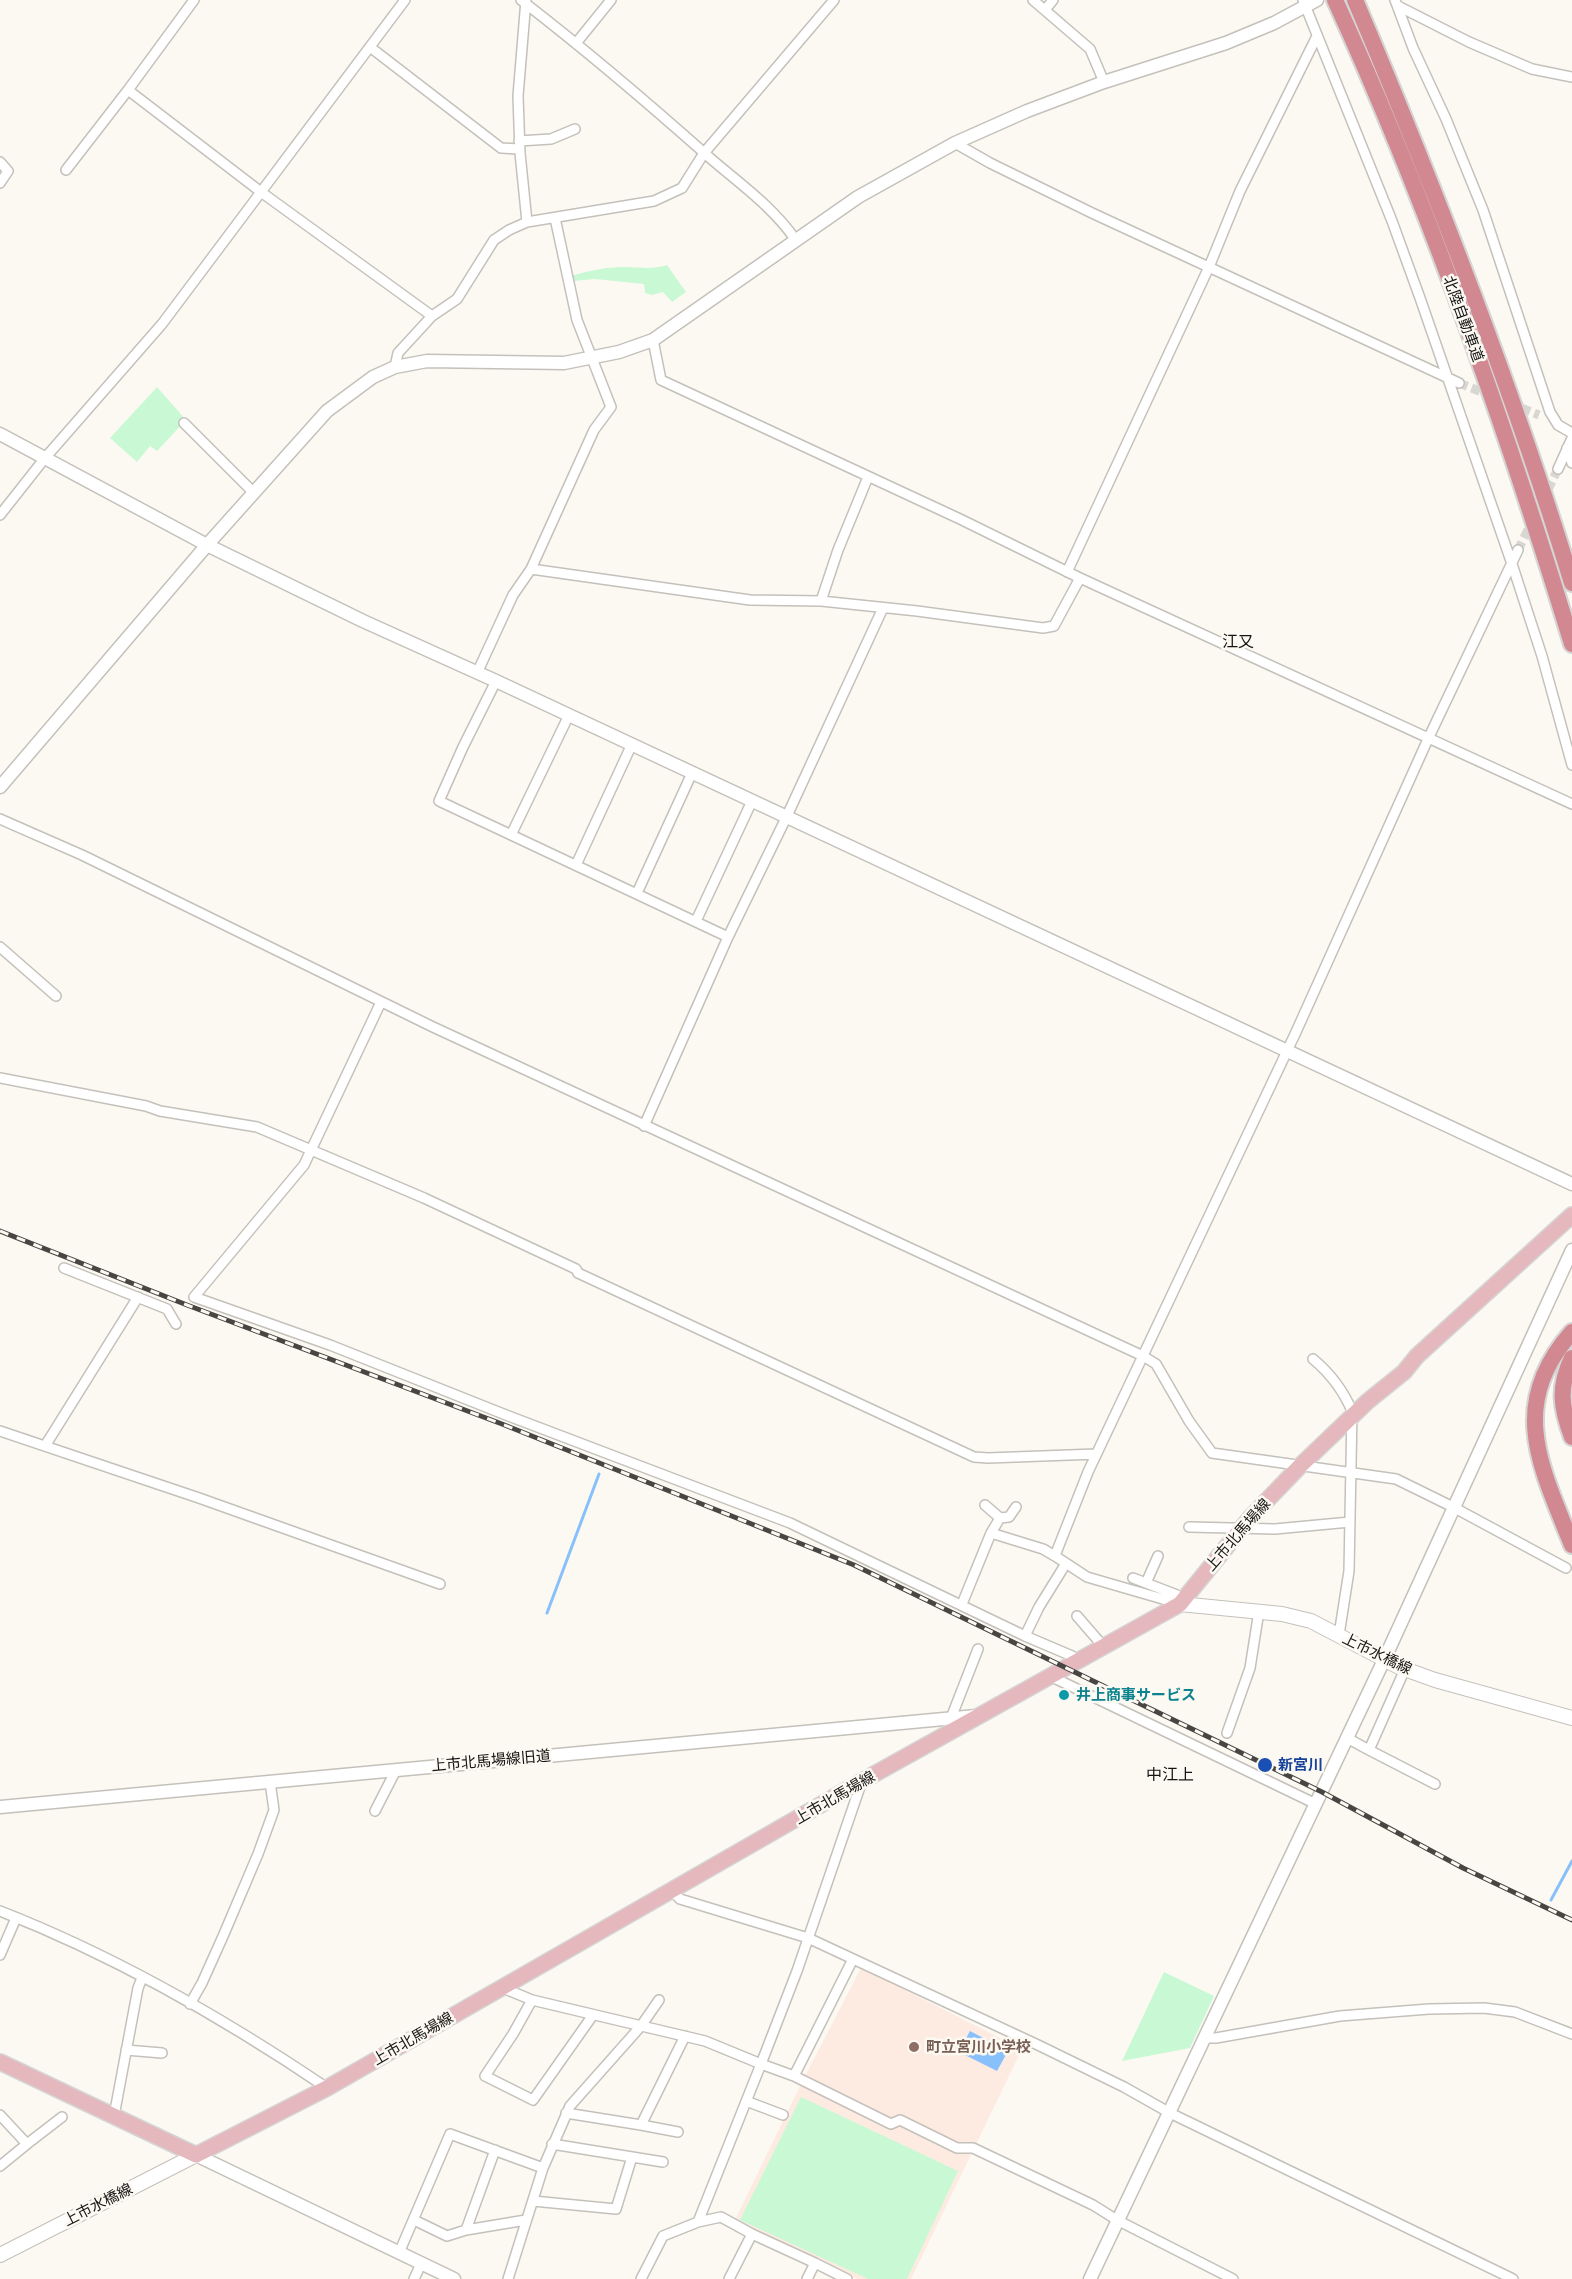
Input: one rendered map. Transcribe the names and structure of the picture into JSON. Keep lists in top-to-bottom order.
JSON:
{
  "streets": {
    "highway": ["北陸自動車道"],
    "main road": ["上市北馬場線", "上市水橋線"],
    "street": ["上市北馬場線旧道"]
  },
  "crossings": [
    ["上市北馬場線", "上市水橋線"],
    ["上市北馬場線", "上市北馬場線旧道"]
  ],
  "districts": ["江又", "中江上"],
  "places": ["井上商事サービス", "新宮川", "町立宮川小学校"]
}
